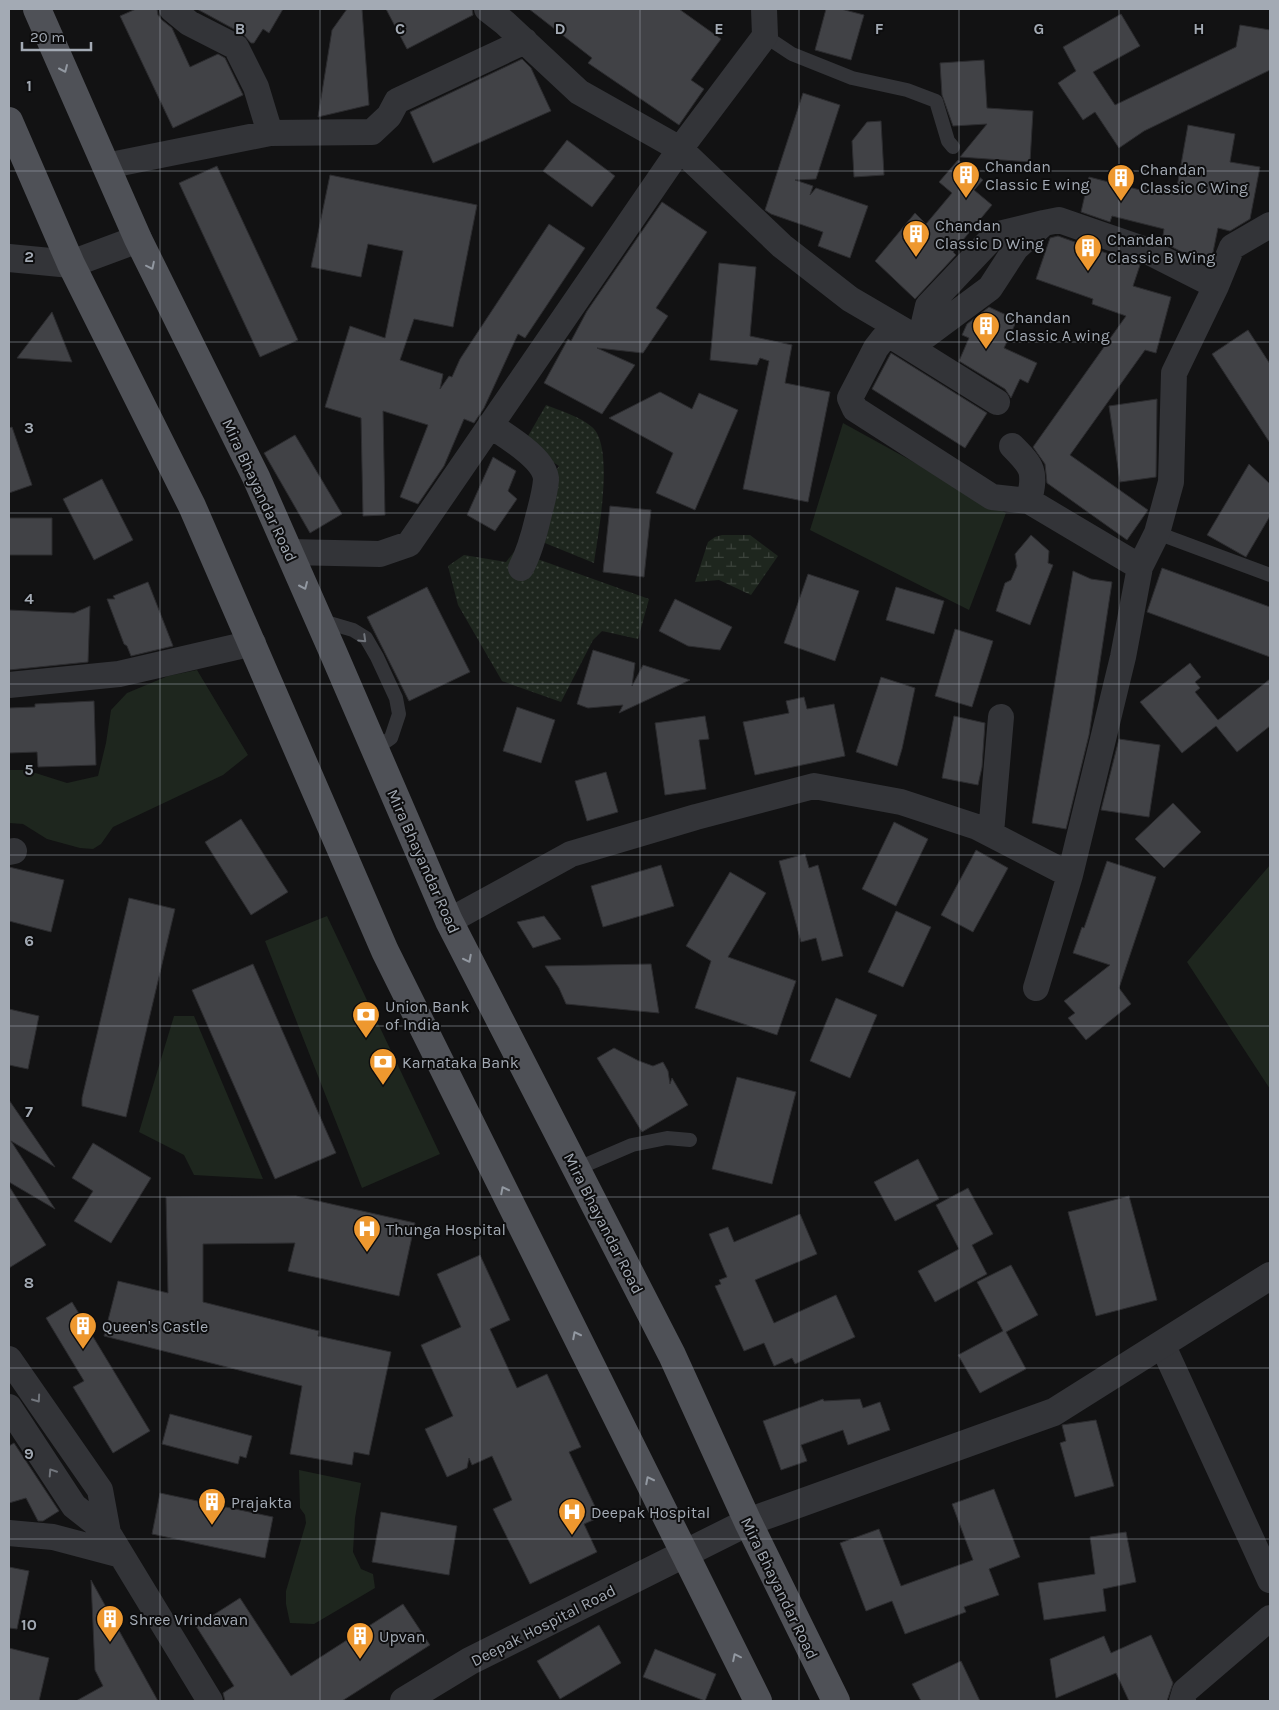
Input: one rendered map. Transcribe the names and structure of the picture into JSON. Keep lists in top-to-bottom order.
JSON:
{
  "streets": {
    "main road": ["Mira Bhayandar Road"],
    "street": ["Deepak Hospital Road"]
  },
  "crossings": [
    ["Mira Bhayandar Road", "Deepak Hospital Road"]
  ],
  "places": {
    "building": [
      "Chandan Classic E wing",
      "Chandan Classic C Wing",
      "Chandan Classic D Wing",
      "Chandan Classic B Wing",
      "Chandan Classic A wing",
      "Queen's Castle",
      "Prajakta",
      "Shree Vrindavan",
      "Upvan"
    ],
    "bank": ["Union Bank of India", "Karnataka Bank"],
    "hospital": ["Thunga Hospital", "Deepak Hospital"]
  },
  "scale_bar": "20 m",
  "grid": {
    "columns": [
      "B",
      "C",
      "D",
      "E",
      "F",
      "G",
      "H"
    ],
    "rows": [
      "1",
      "2",
      "3",
      "4",
      "5",
      "6",
      "7",
      "8",
      "9",
      "10"
    ]
  }
}
